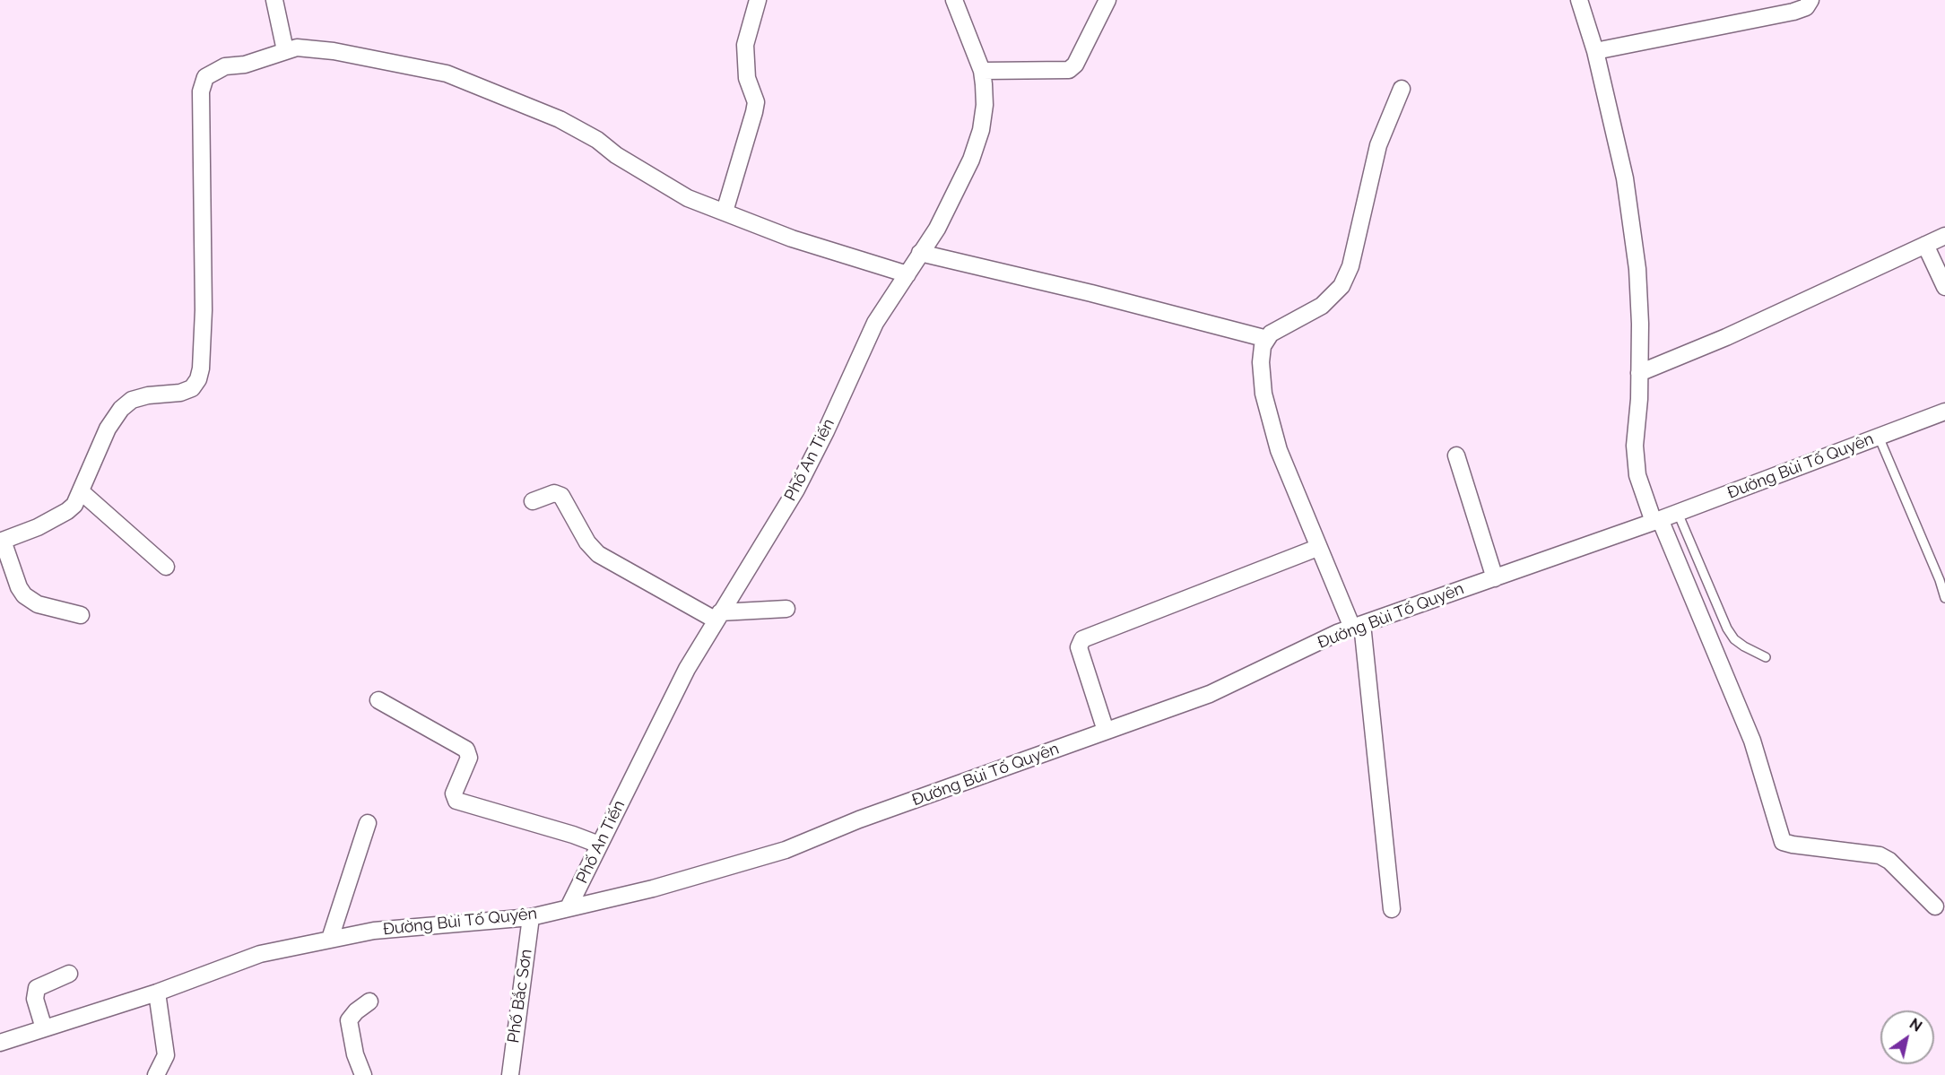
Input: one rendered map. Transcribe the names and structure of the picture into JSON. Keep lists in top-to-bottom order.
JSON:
{
  "streets": {
    "street": ["Phố An Tiến", "Đường Bùi Tố Quyên", "Phố Bắc Sơn"]
  },
  "crossings": [
    ["Phố An Tiến", "Đường Bùi Tố Quyên"],
    ["Đường Bùi Tố Quyên", "Phố Bắc Sơn"]
  ],
  "north": "top right"
}
